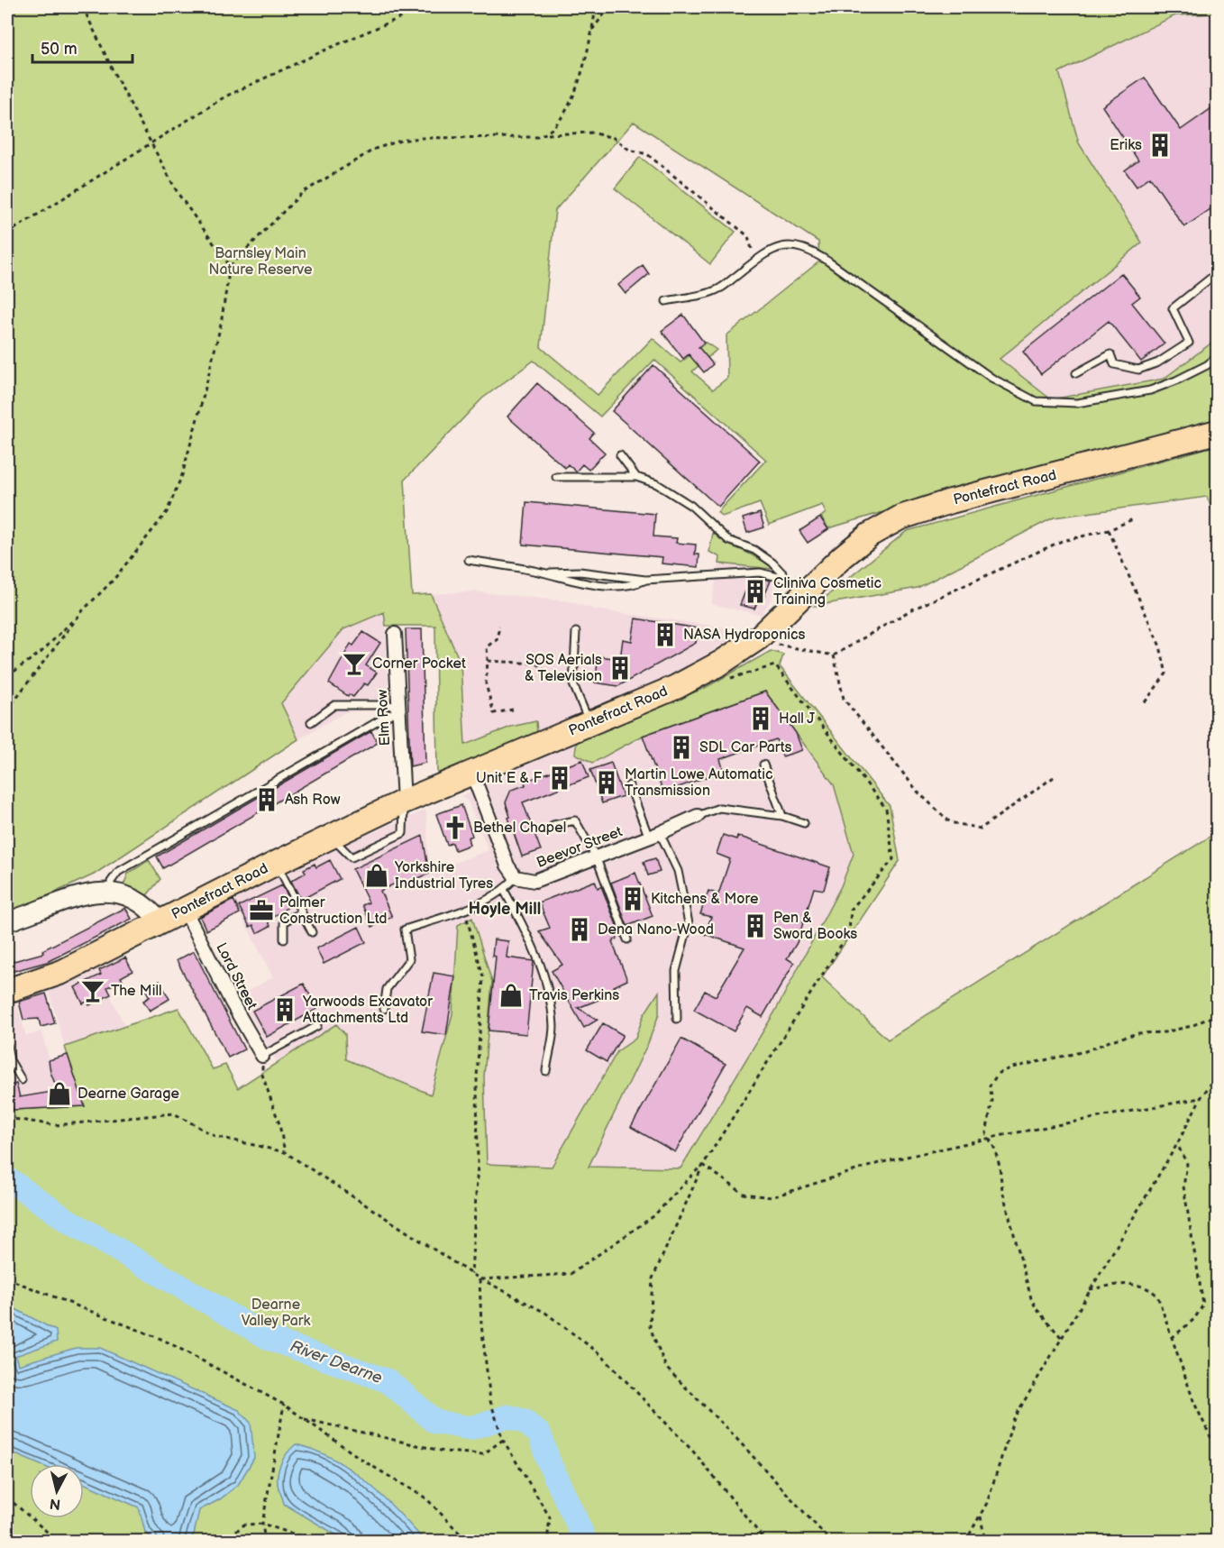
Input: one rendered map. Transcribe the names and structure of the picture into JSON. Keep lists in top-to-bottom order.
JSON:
{
  "streets": {
    "highway": ["Pontefract Road"],
    "street": ["Elm Row", "Beevor Street", "Lord Street"]
  },
  "crossings": [
    ["Pontefract Road", "Elm Row"],
    ["Pontefract Road", "Lord Street"]
  ],
  "districts": ["Hoyle Mill"],
  "water": ["River Dearne"],
  "parks": ["Barnsley Main Nature Reserve", "Dearne Valley Park"],
  "places": {
    "building": [
      "Eriks",
      "Cliniva Cosmetic Training",
      "NASA Hydroponics",
      "SOS Aerials & Television",
      "Hall J",
      "SDL Car Parts",
      "Unit E & F",
      "Martin Lowe Automatic Transmission",
      "Ash Row",
      "Kitchens & More",
      "Pen & Sword Books",
      "Dena Nano-Wood",
      "Yarwoods Excavator Attachments Ltd"
    ],
    "bar": ["Corner Pocket", "The Mill"],
    "church": ["Bethel Chapel"],
    "shop": ["Yorkshire Industrial Tyres", "Travis Perkins", "Dearne Garage"],
    "office": ["Palmer Construction Ltd"]
  },
  "scale_bar": "50 m",
  "north": "bottom"
}
